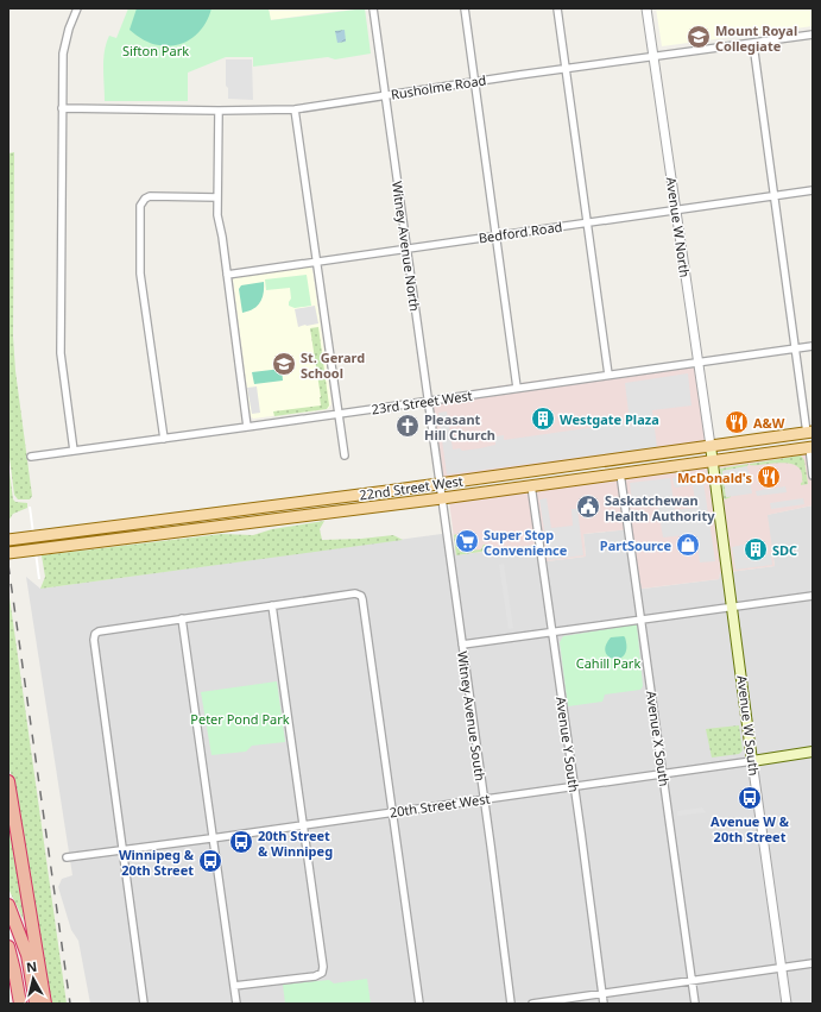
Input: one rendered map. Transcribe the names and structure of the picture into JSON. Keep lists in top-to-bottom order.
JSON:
{
  "streets": {
    "main road": ["22nd Street West", "Avenue W South", "20th Street West"],
    "street": [
      "Rusholme Road",
      "Avenue W North",
      "Bedford Road",
      "Witney Avenue North",
      "23rd Street West",
      "Witney Avenue South",
      "Avenue X South",
      "Avenue Y South"
    ]
  },
  "crossings": [
    ["Rusholme Road", "Avenue W North"],
    ["Rusholme Road", "Witney Avenue North"],
    ["Avenue W North", "Bedford Road"],
    ["Avenue W North", "23rd Street West"],
    ["Avenue W North", "22nd Street West"],
    ["Avenue W North", "Avenue W South"],
    ["Bedford Road", "Witney Avenue North"],
    ["Witney Avenue North", "23rd Street West"],
    ["Witney Avenue North", "22nd Street West"],
    ["Witney Avenue North", "Witney Avenue South"],
    ["22nd Street West", "Witney Avenue South"],
    ["22nd Street West", "Avenue W South"],
    ["22nd Street West", "Avenue X South"],
    ["22nd Street West", "Avenue Y South"],
    ["Witney Avenue South", "20th Street West"],
    ["Avenue W South", "20th Street West"],
    ["Avenue X South", "20th Street West"],
    ["Avenue Y South", "20th Street West"]
  ],
  "parks": ["Sifton Park", "Cahill Park", "Peter Pond Park"],
  "places": {
    "school or university": ["Mount Royal Collegiate", "St. Gerard School"],
    "building": ["Westgate Plaza", "SDC"],
    "restaurant": ["A&W", "McDonald's"],
    "church": ["Pleasant Hill Church"],
    "public building": ["Saskatchewan Health Authority"],
    "supermarket": ["Super Stop Convenience"],
    "shop": ["PartSource"],
    "bus stop": ["Avenue W & 20th Street", "20th Street & Winnipeg", "Winnipeg & 20th Street"]
  },
  "north": "top"
}
